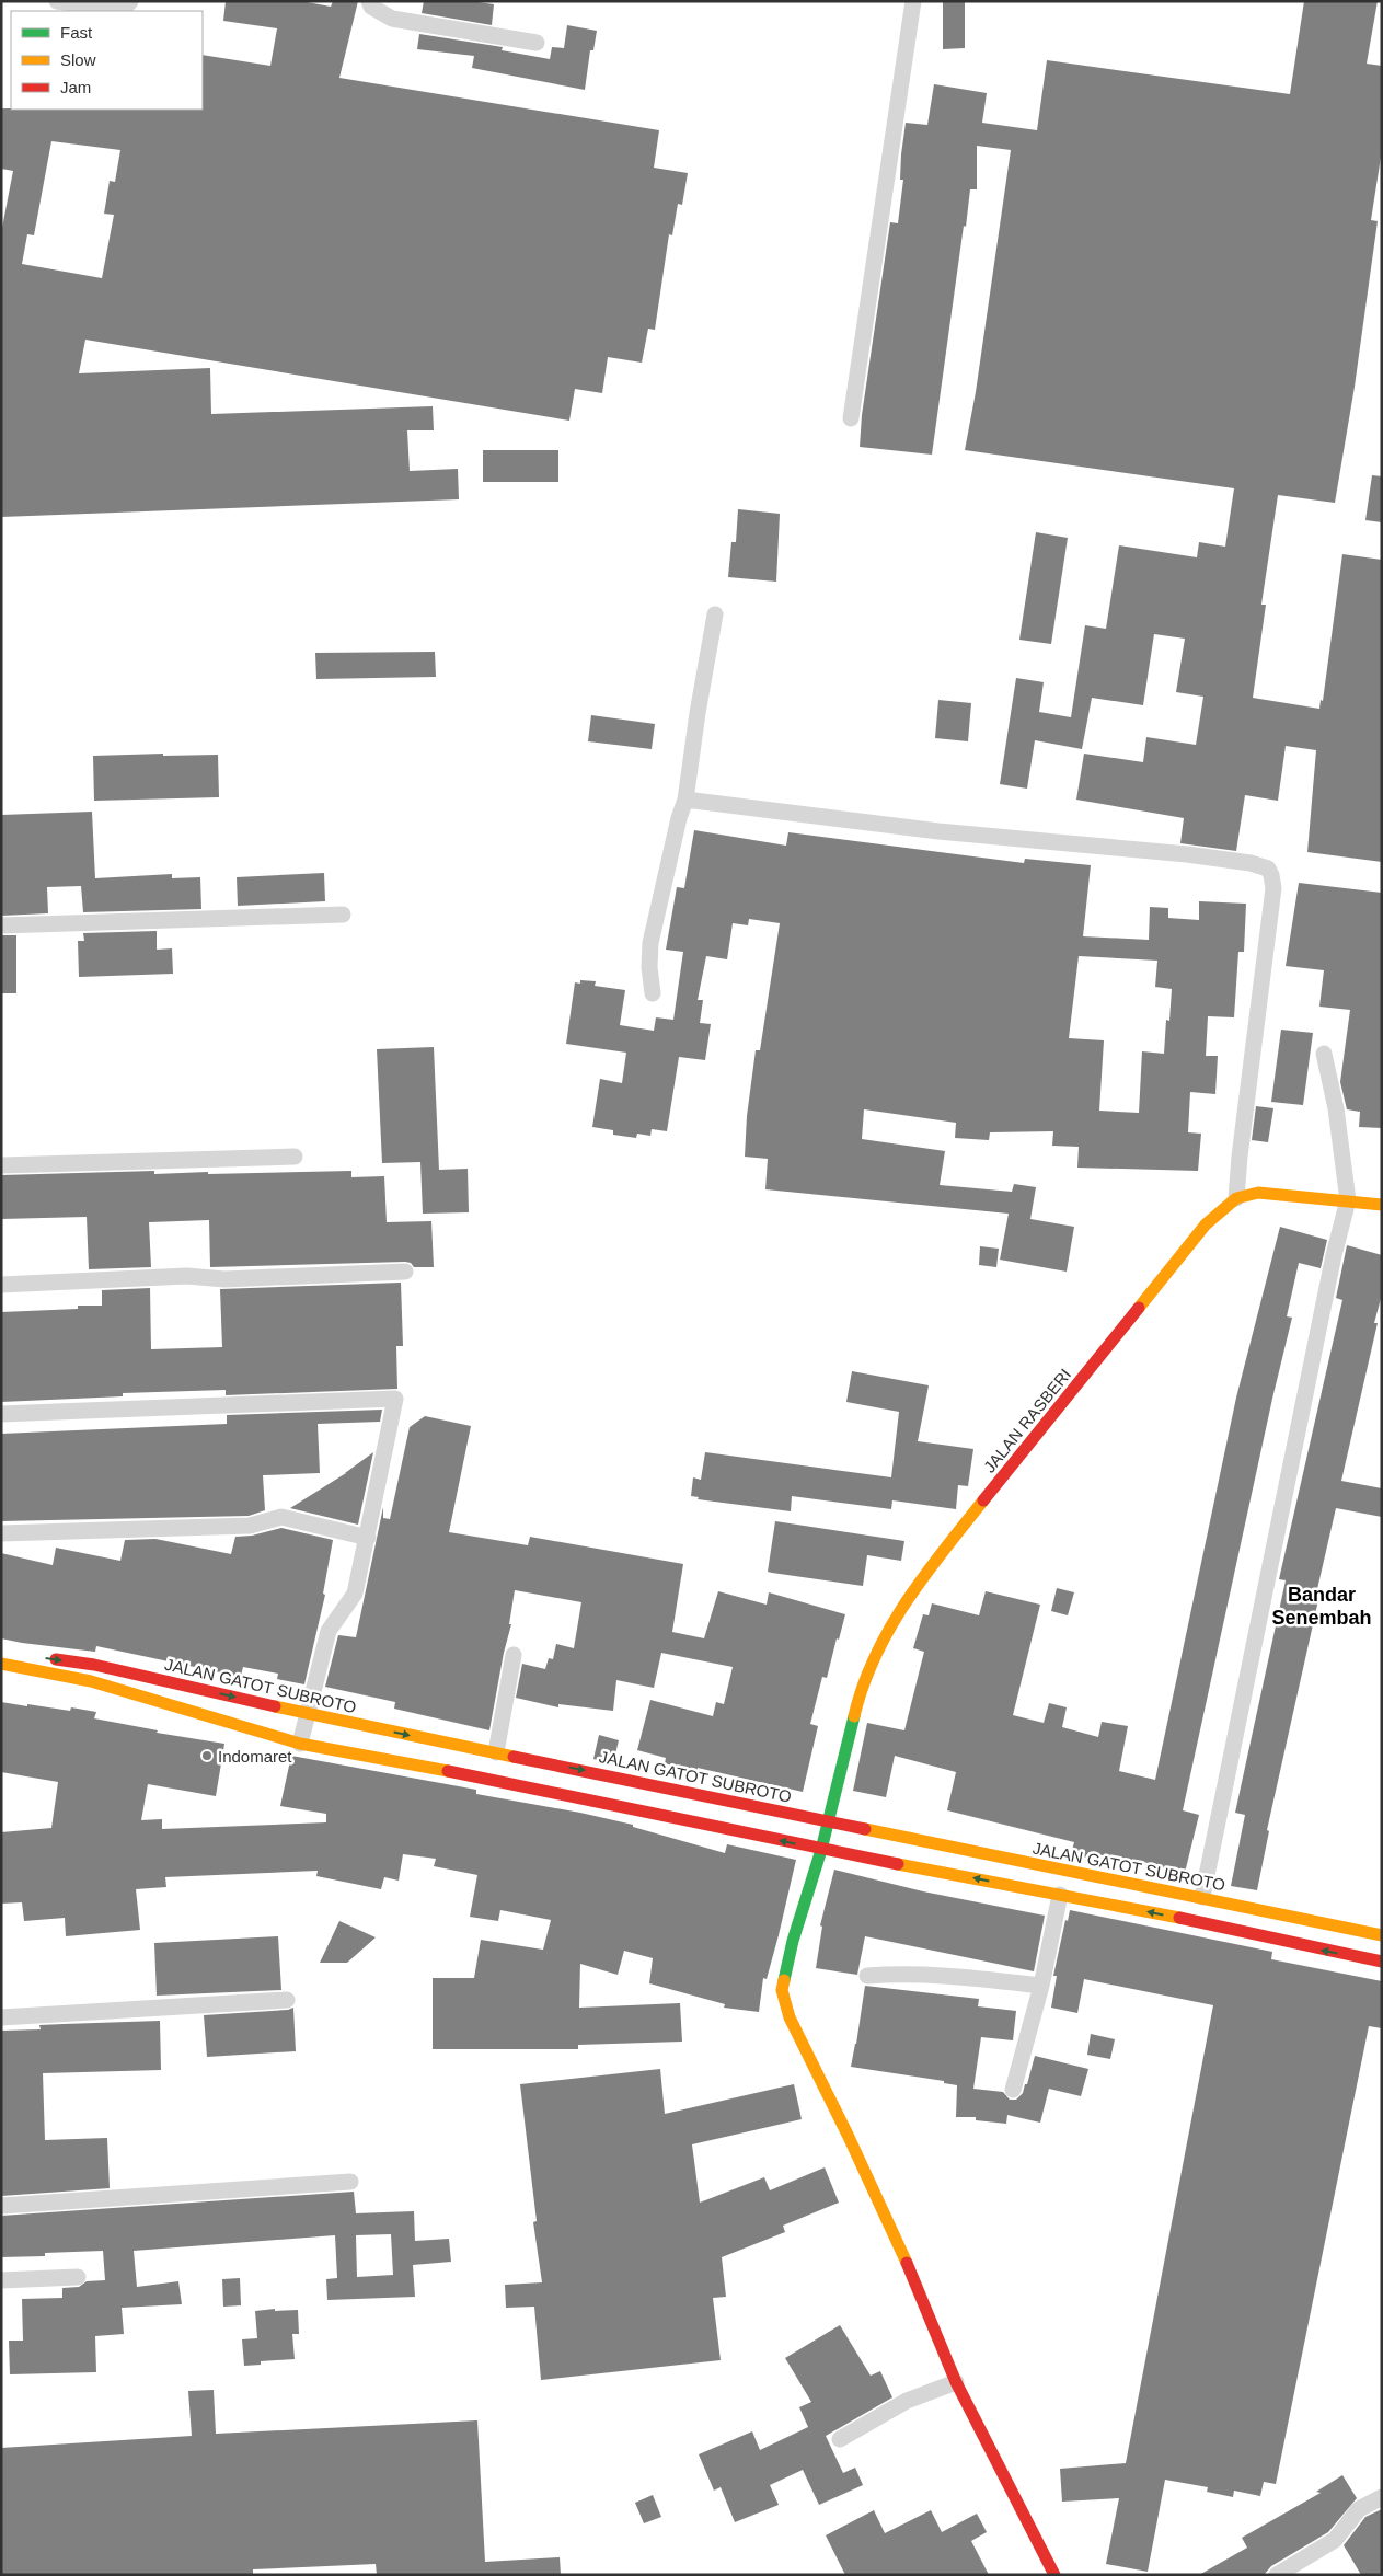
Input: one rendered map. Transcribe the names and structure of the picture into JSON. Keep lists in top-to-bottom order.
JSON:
{
  "streets": {
    "main road": ["JALAN RASBERI", "JALAN GATOT SUBROTO"]
  },
  "crossings": [
    ["JALAN RASBERI", "JALAN GATOT SUBROTO"]
  ],
  "districts": ["Bandar Senembah"],
  "places": ["Indomaret"],
  "legend": ["Fast", "Slow", "Jam"]
}
